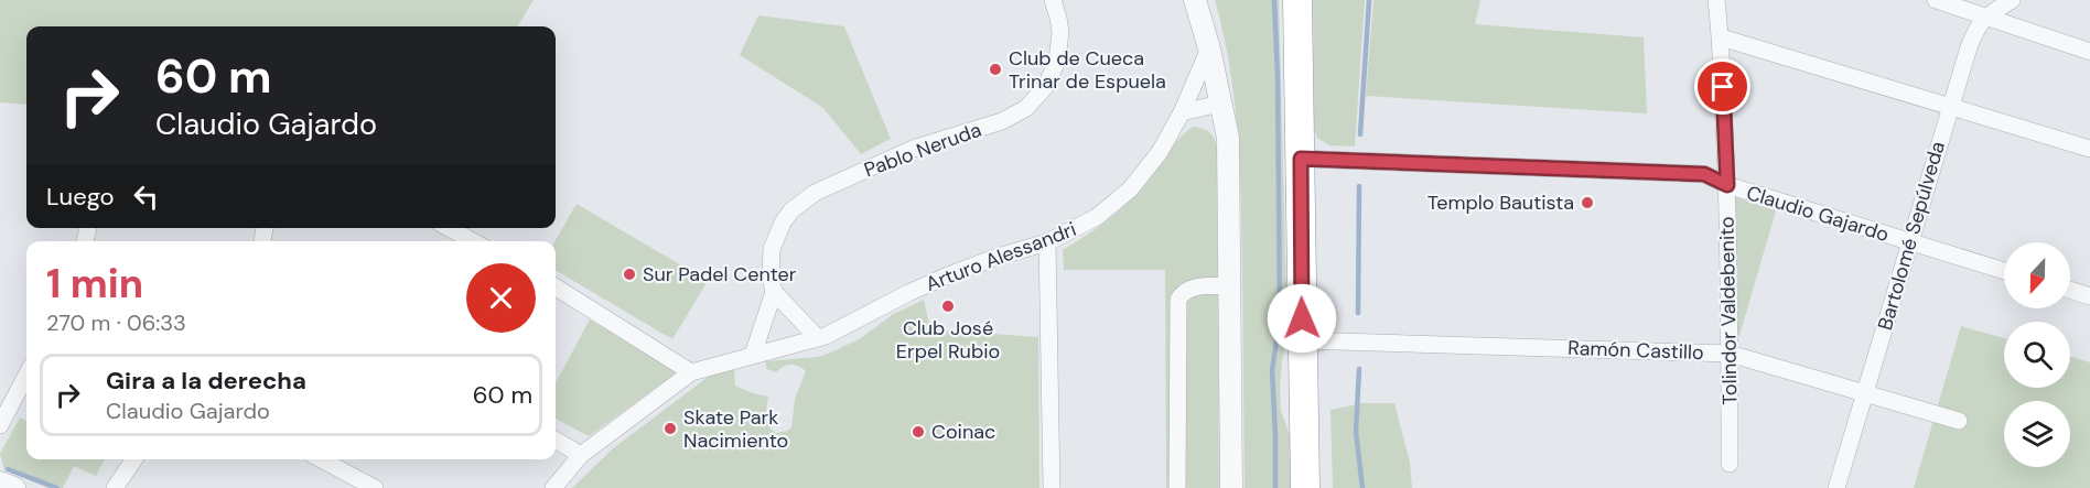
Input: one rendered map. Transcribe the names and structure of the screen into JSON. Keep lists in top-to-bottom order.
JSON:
{
  "streets": {
    "street": [
      "Pablo Neruda",
      "Claudio Gajardo",
      "Bartolomé Sepúlveda",
      "Arturo Alessandri",
      "Tolindor Valdebenito",
      "Ramón Castillo"
    ]
  },
  "crossings": [
    ["Pablo Neruda", "Arturo Alessandri"],
    ["Claudio Gajardo", "Bartolomé Sepúlveda"],
    ["Claudio Gajardo", "Tolindor Valdebenito"],
    ["Bartolomé Sepúlveda", "Ramón Castillo"],
    ["Tolindor Valdebenito", "Ramón Castillo"]
  ],
  "places": [
    "Club de Cueca Trinar de Espuela",
    "Templo Bautista",
    "Sur Padel Center",
    "Club José Erpel Rubio",
    "Skate Park Nacimiento",
    "Coinac"
  ],
  "north": "bottom",
  "page": {
    "turn": ["60 m", "Claudio Gajardo"],
    "then": "Luego",
    "heading": ["1 min", "270 m · 06:33"],
    "list": [
      {
        "name": "Gira a la derecha",
        "note": "Claudio Gajardo",
        "value": "60 m"
      }
    ]
  }
}
